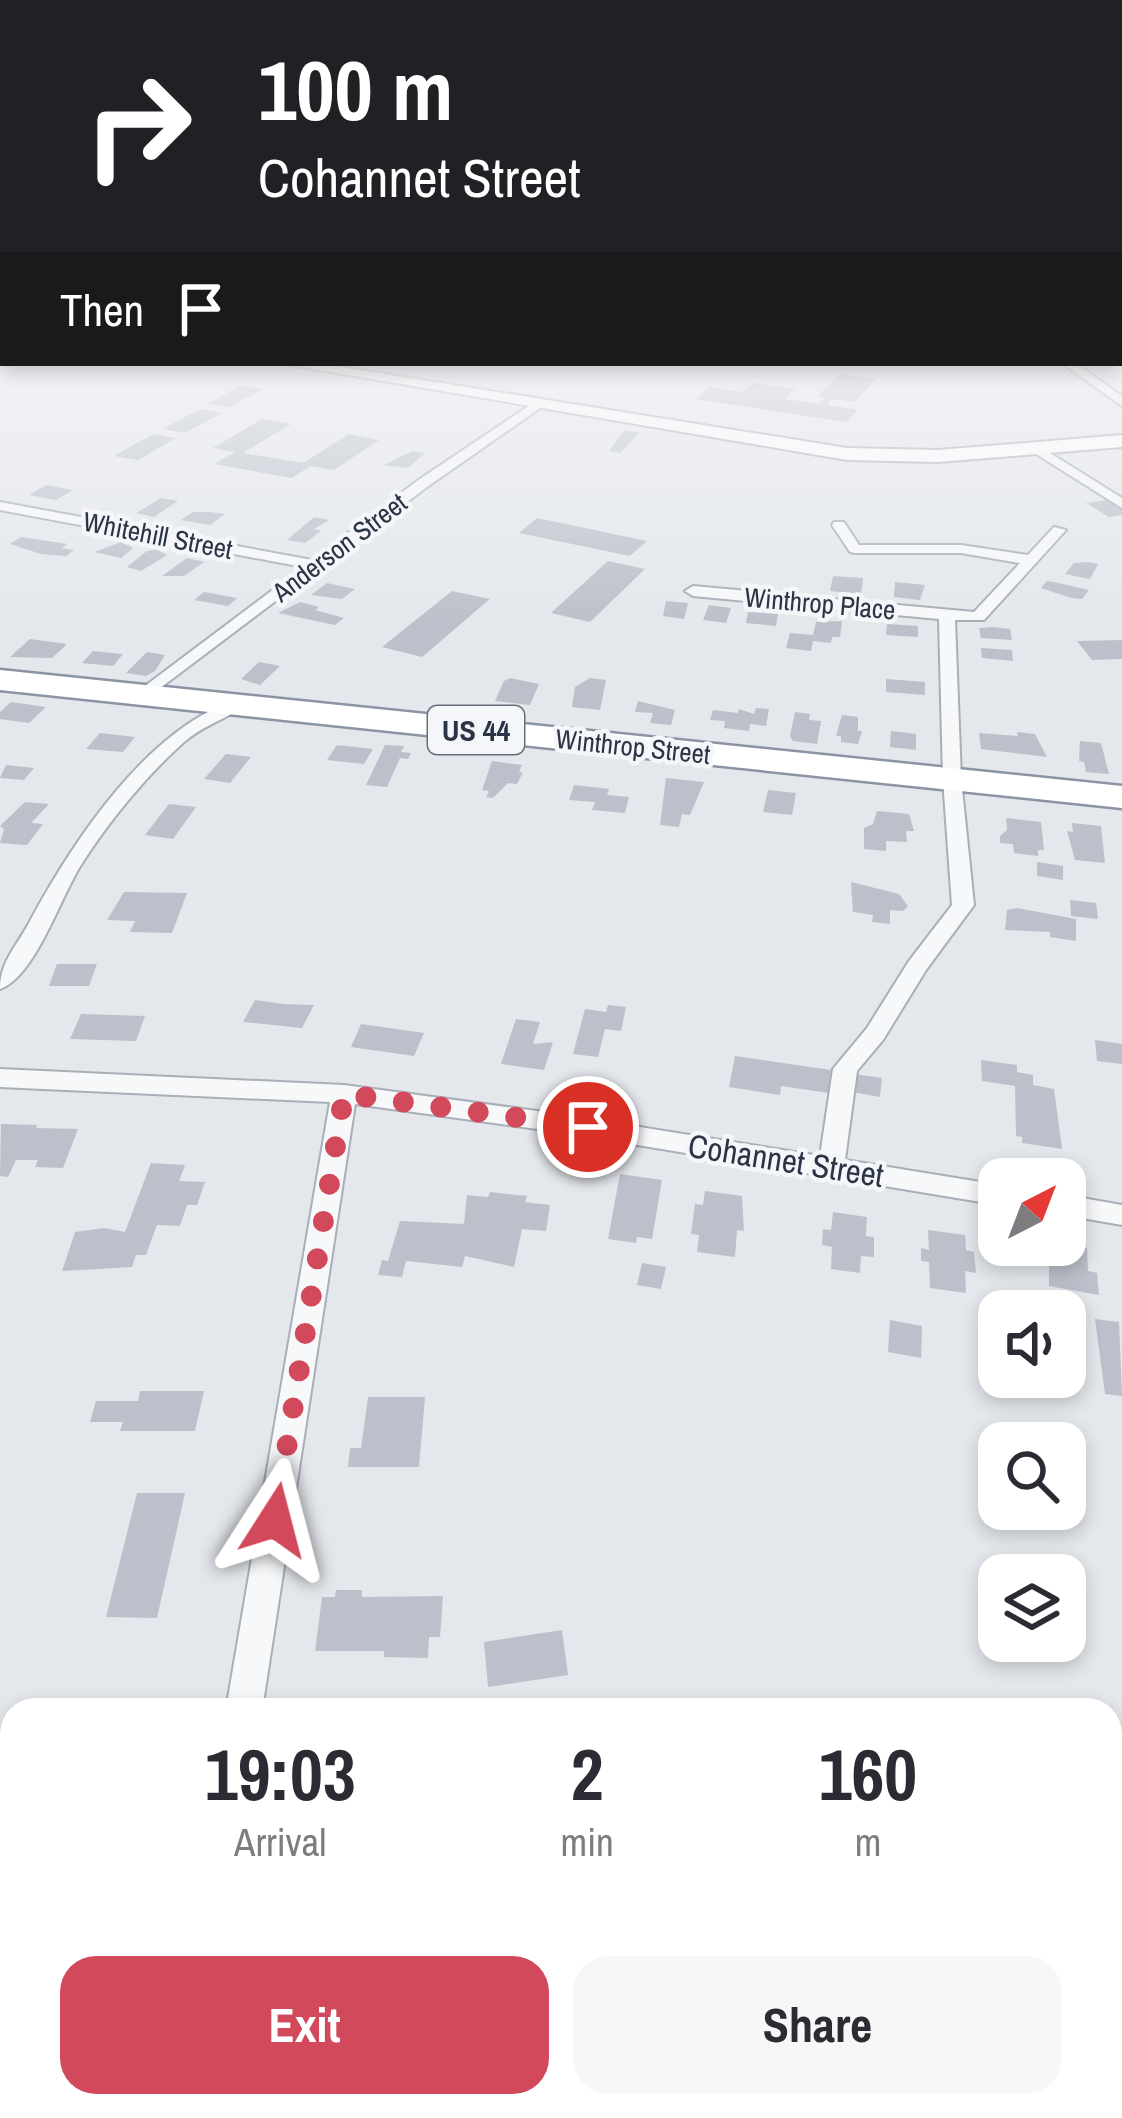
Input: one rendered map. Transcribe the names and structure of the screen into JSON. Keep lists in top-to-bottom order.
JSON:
{
  "streets": {
    "highway": ["US 44", "Winthrop Street"],
    "street": [
      "Whitehill Street",
      "Anderson Street",
      "Winthrop Place",
      "Cohannet Street"
    ]
  },
  "crossings": [
    ["Whitehill Street", "Anderson Street"],
    ["Anderson Street", "Winthrop Street"]
  ],
  "north": "top right",
  "page": {
    "turn": ["100 m", "Cohannet Street"],
    "then": "Then",
    "eta": [
      "19:03",
      "Arrival",
      "2",
      "min",
      "160",
      "m"
    ],
    "buttons": ["Exit", "Share"]
  }
}
